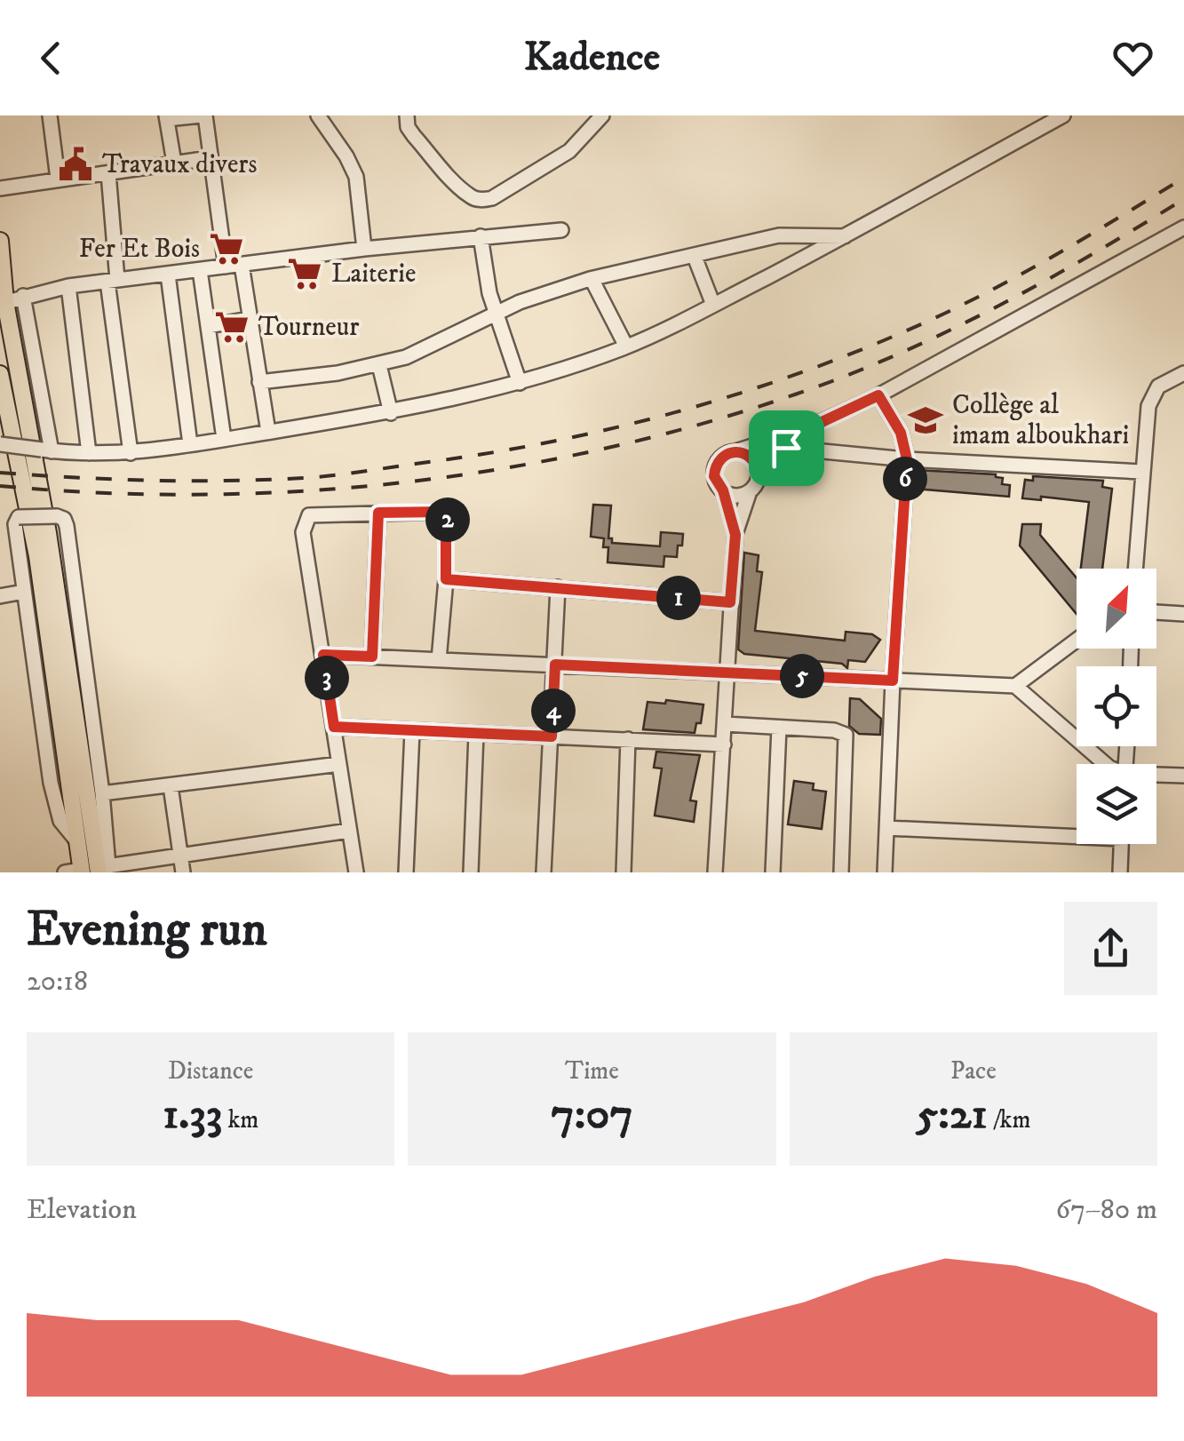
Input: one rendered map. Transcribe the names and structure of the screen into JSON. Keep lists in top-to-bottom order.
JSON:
{
  "places": {
    "public building": ["Travaux divers"],
    "supermarket": ["Fer Et Bois", "Laiterie", "Tourneur"],
    "school or university": ["Collège al imam alboukhari"]
  },
  "north": "top right",
  "page": {
    "header": "Kadence",
    "pins": [
      "6",
      "2",
      "1",
      "5",
      "3",
      "4"
    ],
    "heading": ["Evening run", "20:18"],
    "stats": [
      ["Distance", "1.33 km"],
      ["Time", "7:07"],
      ["Pace", "5:21 /km"]
    ],
    "chart": ["Elevation", "67–80 m"]
  }
}
